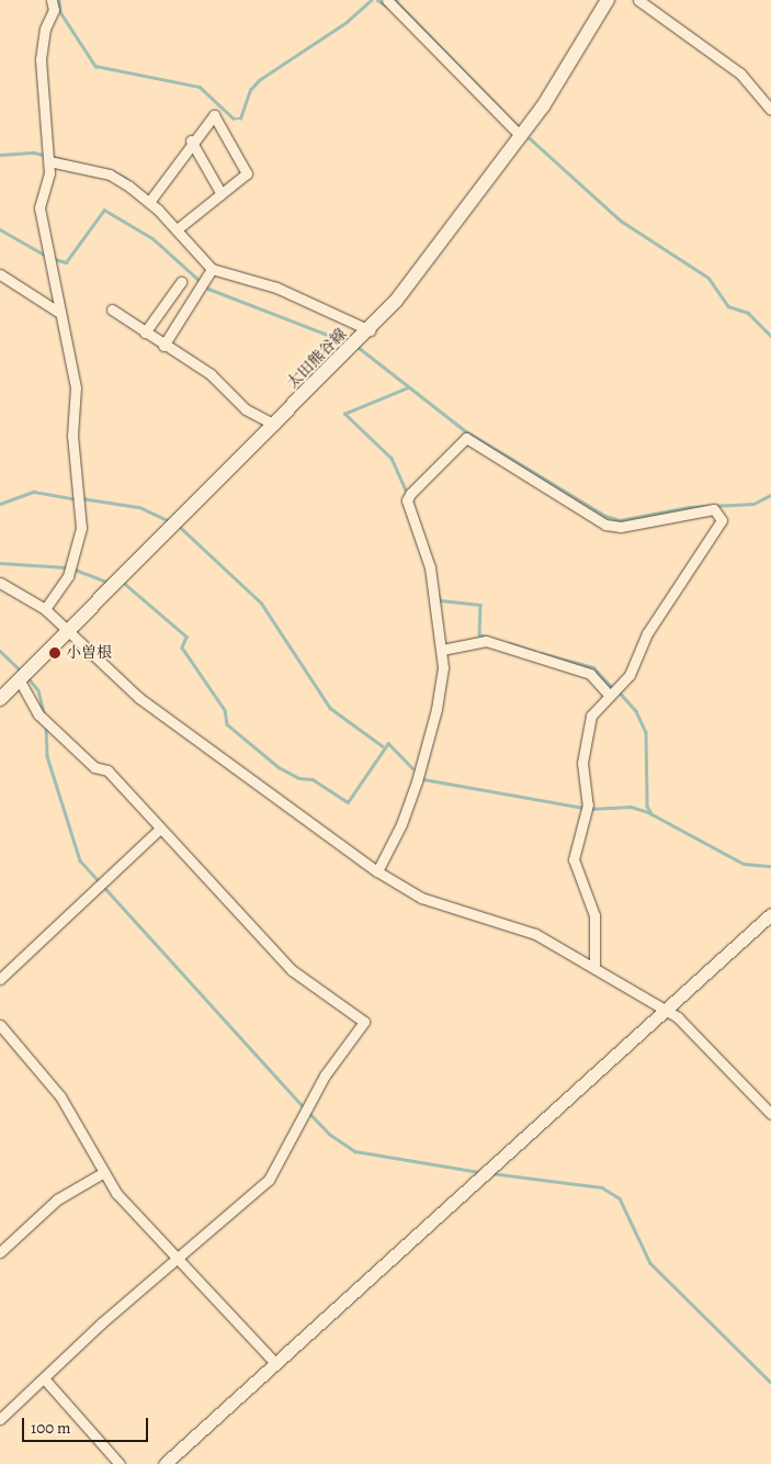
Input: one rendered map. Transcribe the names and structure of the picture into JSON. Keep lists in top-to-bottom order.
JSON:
{
  "streets": {
    "main road": ["太田熊谷線"]
  },
  "places": ["小曽根"],
  "scale_bar": "100 m"
}
